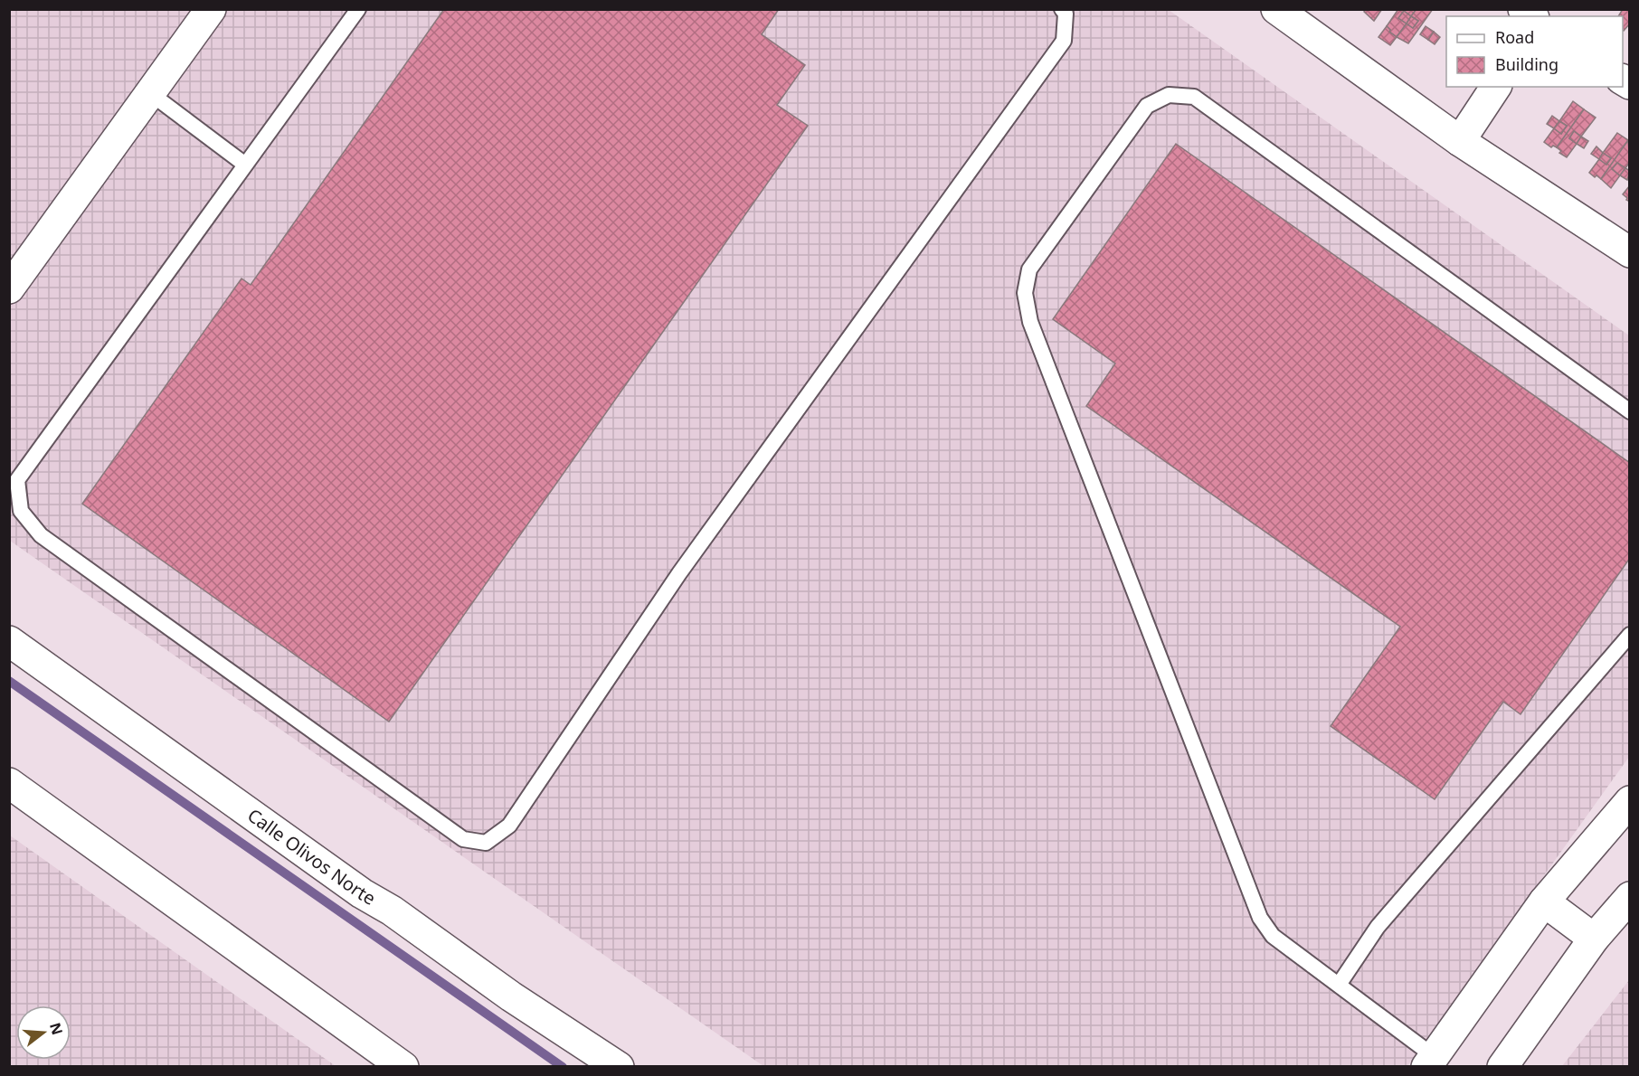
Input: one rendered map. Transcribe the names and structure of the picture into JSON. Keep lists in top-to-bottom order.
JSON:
{
  "streets": {
    "street": ["Calle Olivos Norte"]
  },
  "legend": ["Road", "Building"],
  "north": "right"
}
